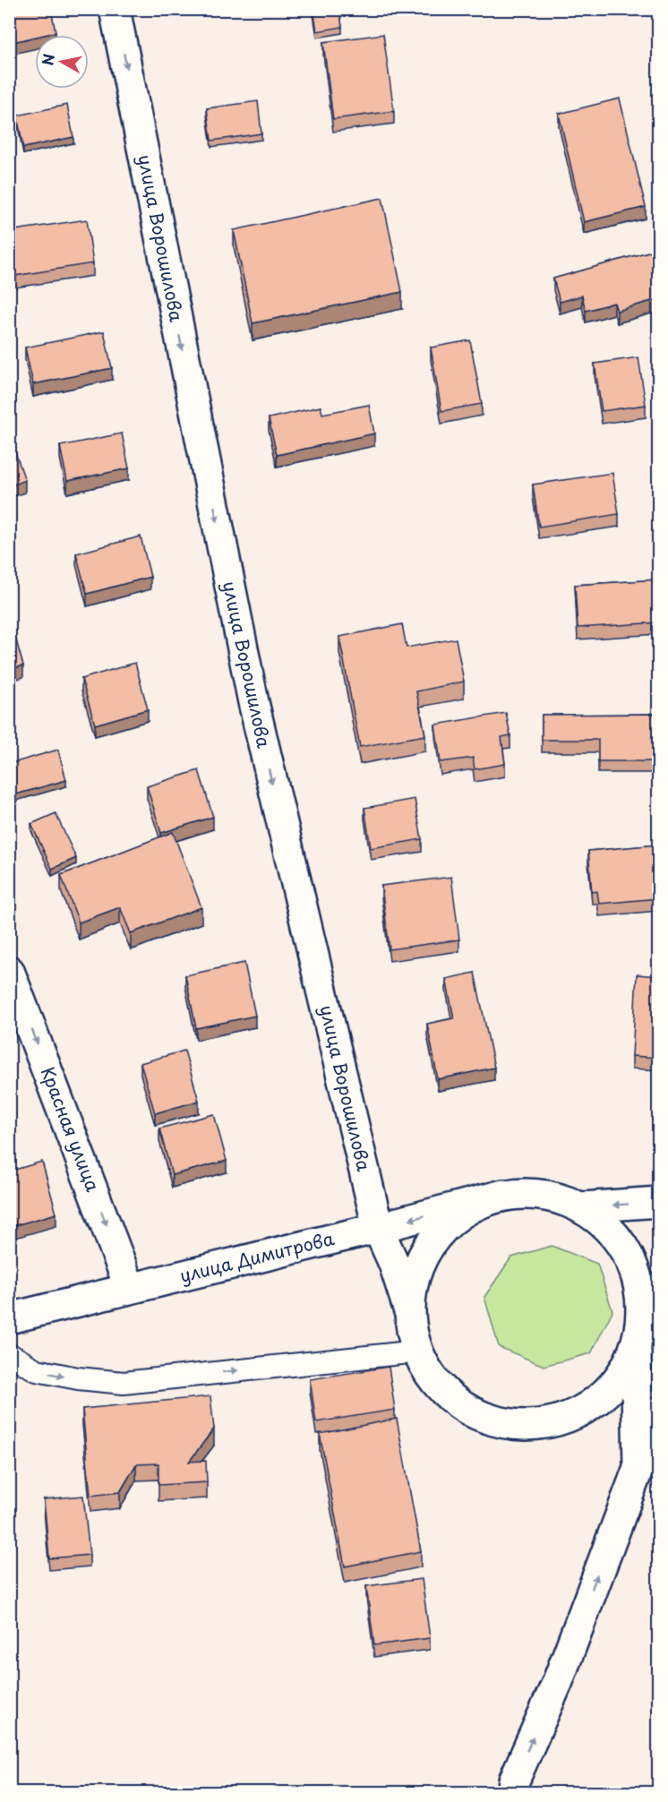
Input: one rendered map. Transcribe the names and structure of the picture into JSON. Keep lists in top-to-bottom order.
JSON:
{
  "streets": {
    "street": ["улица Ворошилова", "Красная улица", "улица Димитрова"]
  },
  "crossings": [
    ["улица Ворошилова", "улица Димитрова"],
    ["Красная улица", "улица Димитрова"]
  ],
  "one_way": ["улица Ворошилова", "Красная улица"],
  "north": "left"
}
